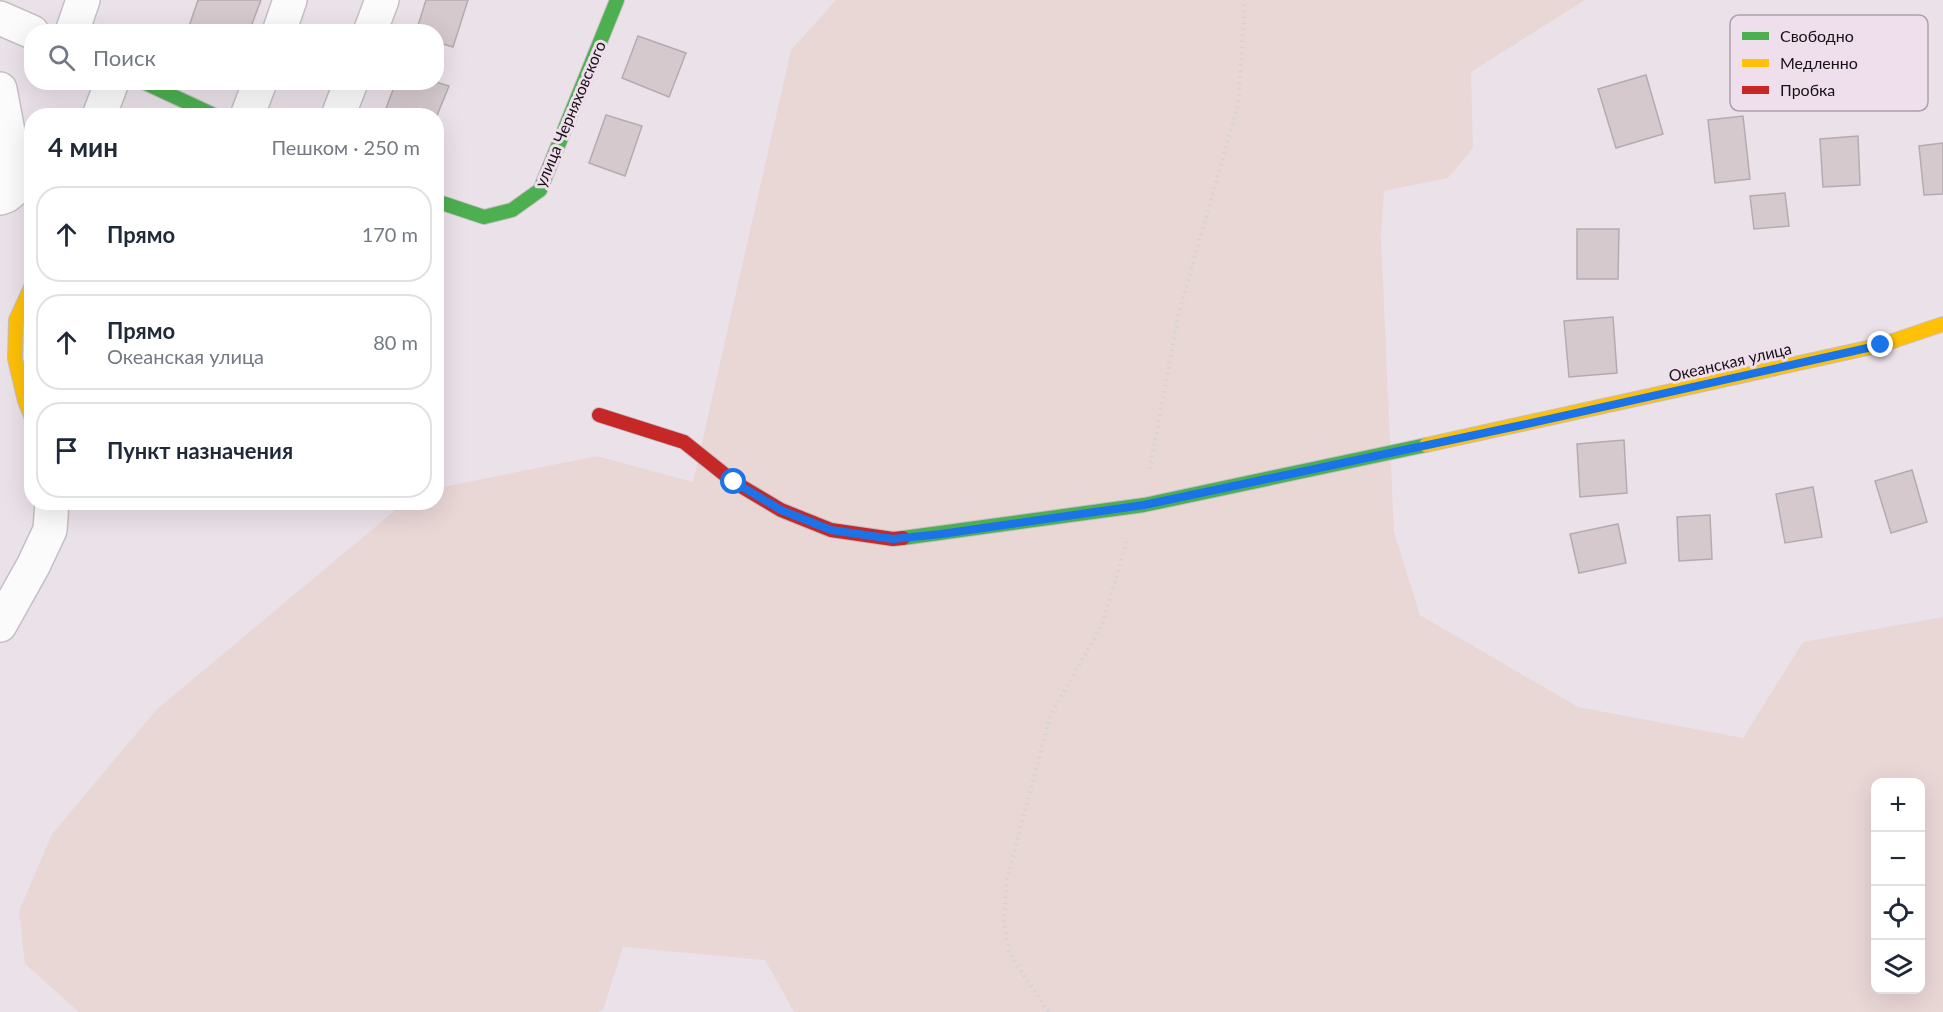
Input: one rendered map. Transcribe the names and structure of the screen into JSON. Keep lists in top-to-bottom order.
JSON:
{
  "streets": {
    "street": ["улица Черняховского", "Океанская улица"]
  },
  "legend": ["Свободно", "Медленно", "Пробка"],
  "page": {
    "search": "Поиск",
    "heading": ["4 мин", "Пешком · 250 m"],
    "list": [
      ["Прямо", "170 m"],
      ["Прямо", "Океанская улица", "80 m"],
      "Пункт назначения"
    ],
    "map_buttons": ["+", "−"]
  }
}
